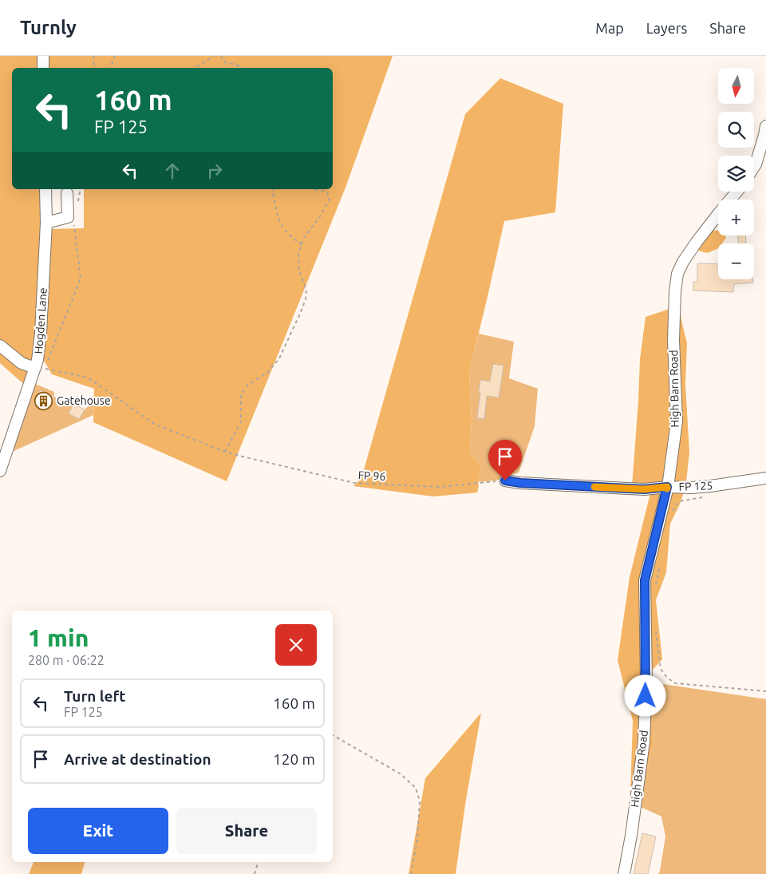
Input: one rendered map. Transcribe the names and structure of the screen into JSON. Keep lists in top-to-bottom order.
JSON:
{
  "streets": {
    "street": ["Hogden Lane", "High Barn Road", "FP 125"],
    "path": ["FP 96"]
  },
  "crossings": [
    ["Hogden Lane", "FP 96"],
    ["High Barn Road", "FP 125"],
    ["FP 96", "FP 125"]
  ],
  "places": {
    "building": ["Gatehouse"]
  },
  "north": "bottom",
  "page": {
    "header": "Turnly",
    "nav": ["Map", "Layers", "Share"],
    "map_buttons": ["+", "−"],
    "turn": ["160 m", "FP 125"],
    "heading": ["1 min", "280 m · 06:22"],
    "list": [
      {
        "name": "Turn left",
        "note": "FP 125",
        "value": "160 m"
      },
      {
        "name": "Arrive at destination",
        "value": "120 m"
      }
    ],
    "buttons": ["Exit", "Share"]
  }
}
